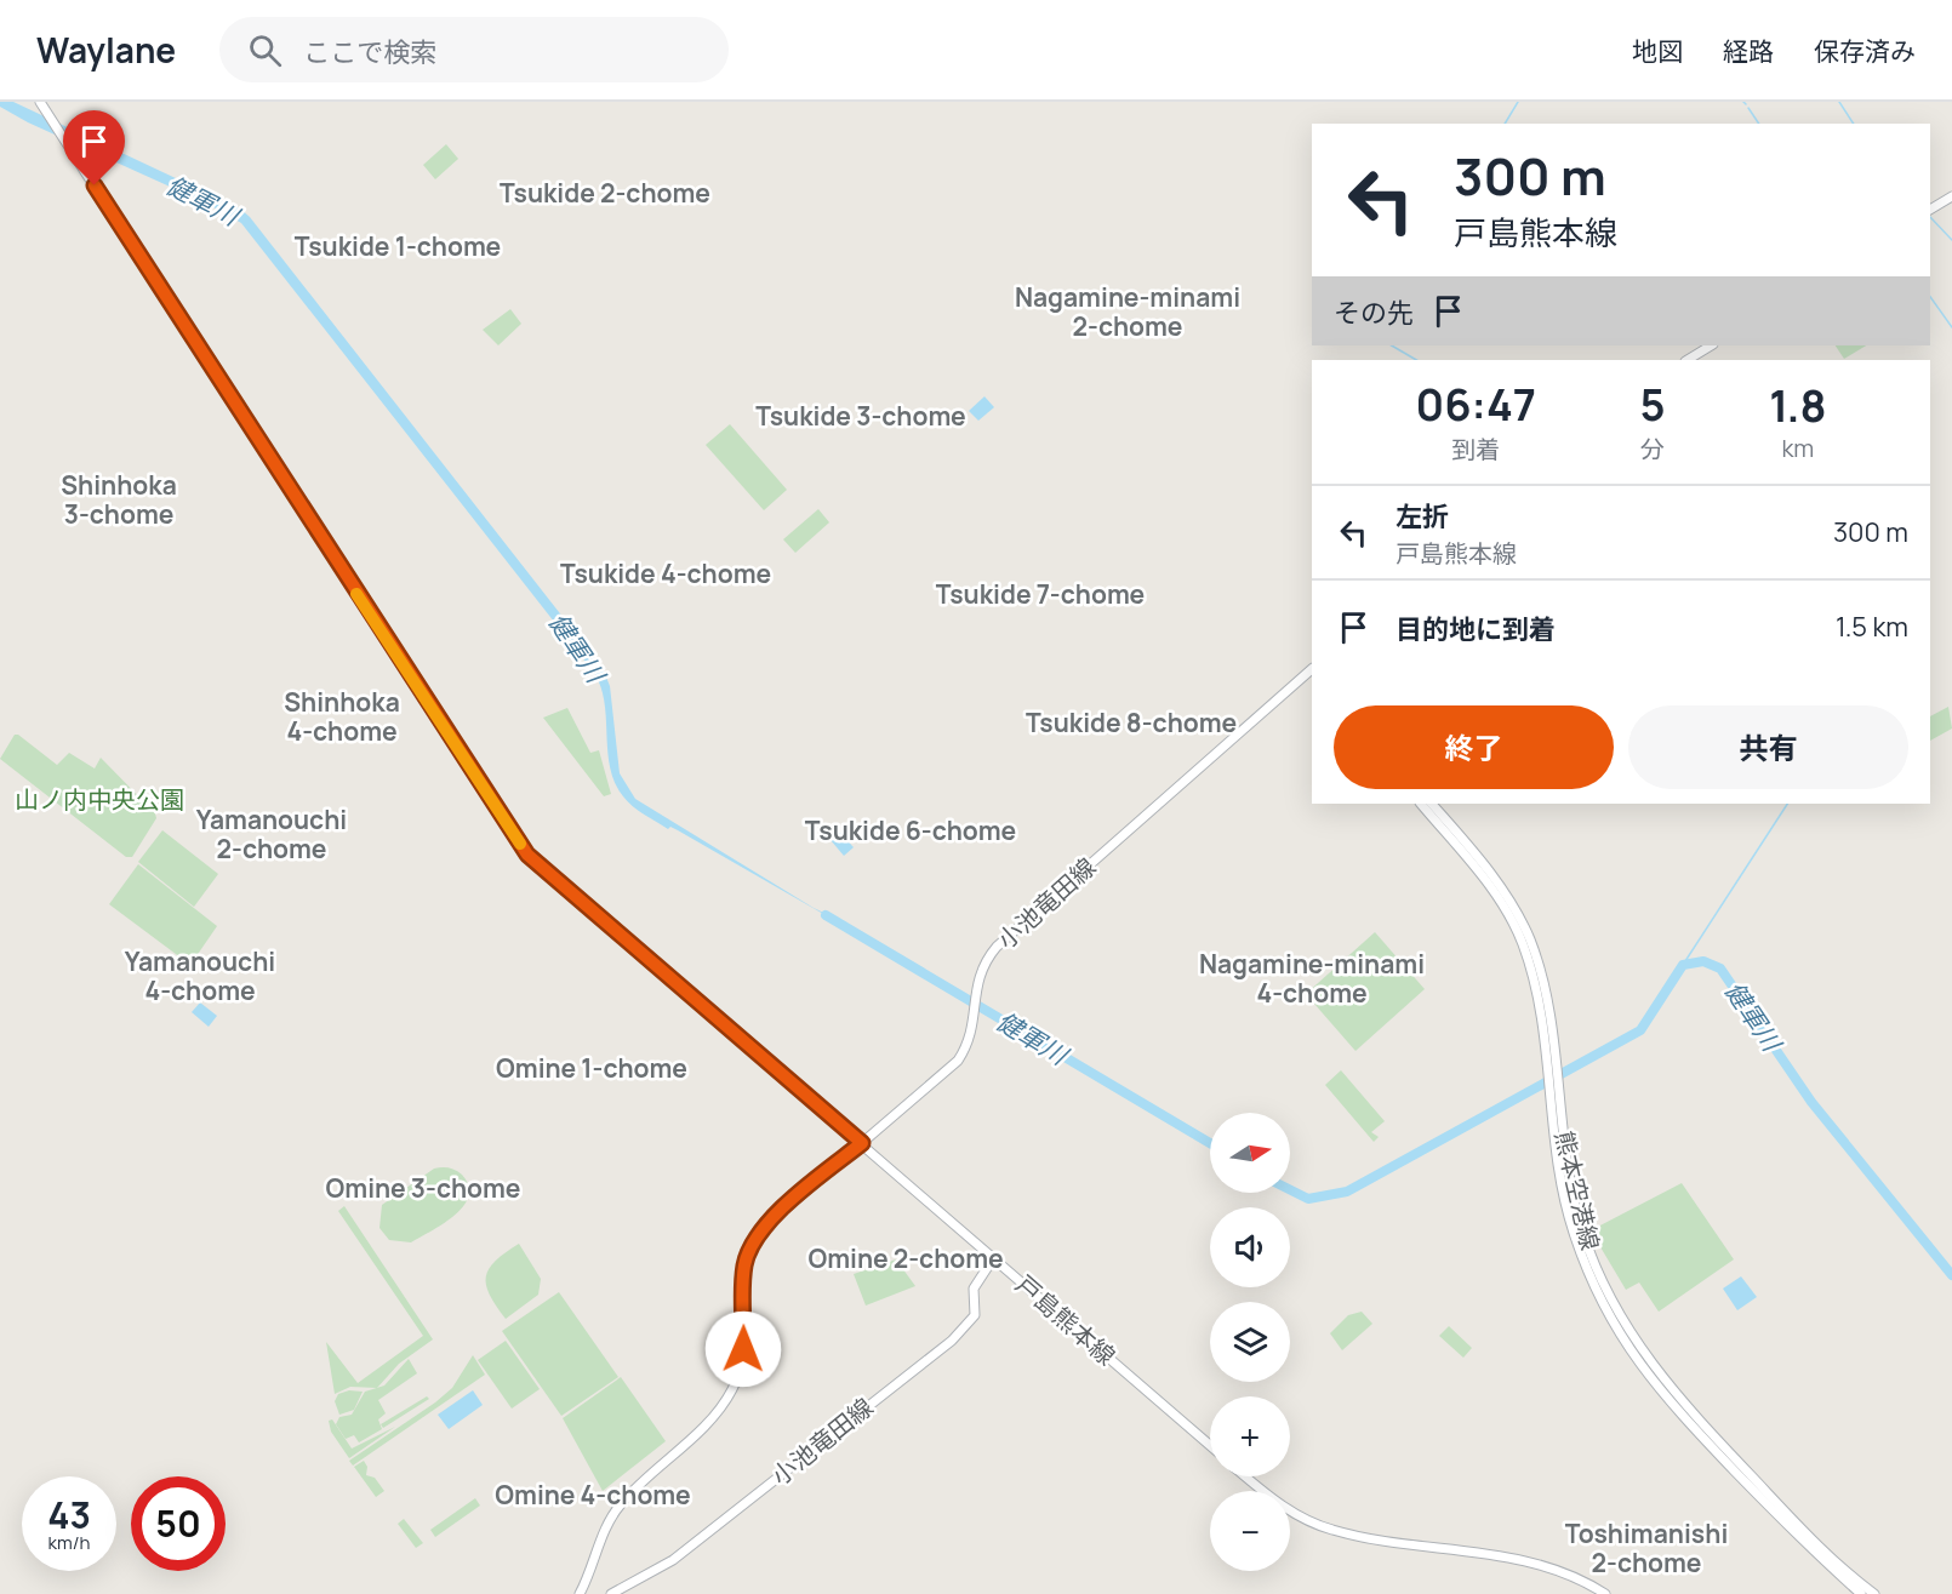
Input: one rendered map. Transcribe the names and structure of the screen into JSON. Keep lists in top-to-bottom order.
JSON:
{
  "streets": {
    "main road": ["小池竜田線", "熊本空港線", "戸島熊本線"]
  },
  "crossings": [
    ["小池竜田線", "戸島熊本線"]
  ],
  "districts": [
    "Tsukide 2-chome",
    "Tsukide 1-chome",
    "Nagamine-minami 2-chome",
    "Tsukide 3-chome",
    "Shinhoka 3-chome",
    "Tsukide 4-chome",
    "Tsukide 7-chome",
    "Shinhoka 4-chome",
    "Tsukide 8-chome",
    "Yamanouchi 2-chome",
    "Tsukide 6-chome",
    "Yamanouchi 4-chome",
    "Nagamine-minami 4-chome",
    "Omine 1-chome",
    "Omine 3-chome",
    "Omine 2-chome",
    "Omine 4-chome",
    "Toshimanishi 2-chome"
  ],
  "water": ["健軍川"],
  "parks": ["山ノ内中央公園"],
  "north": "right",
  "page": {
    "header": "Waylane",
    "search": "ここで検索",
    "nav": ["地図", "経路", "保存済み"],
    "turn": ["300 m", "戸島熊本線"],
    "then": "その先",
    "eta": [
      "06:47",
      "到着",
      "5",
      "分",
      "1.8",
      "km"
    ],
    "list": [
      {
        "name": "左折",
        "note": "戸島熊本線",
        "value": "300 m"
      },
      {
        "name": "目的地に到着",
        "value": "1.5 km"
      }
    ],
    "buttons": ["終了", "共有"],
    "map_buttons": ["+", "−"],
    "speed": "43 km/h",
    "limit": "50"
  }
}
